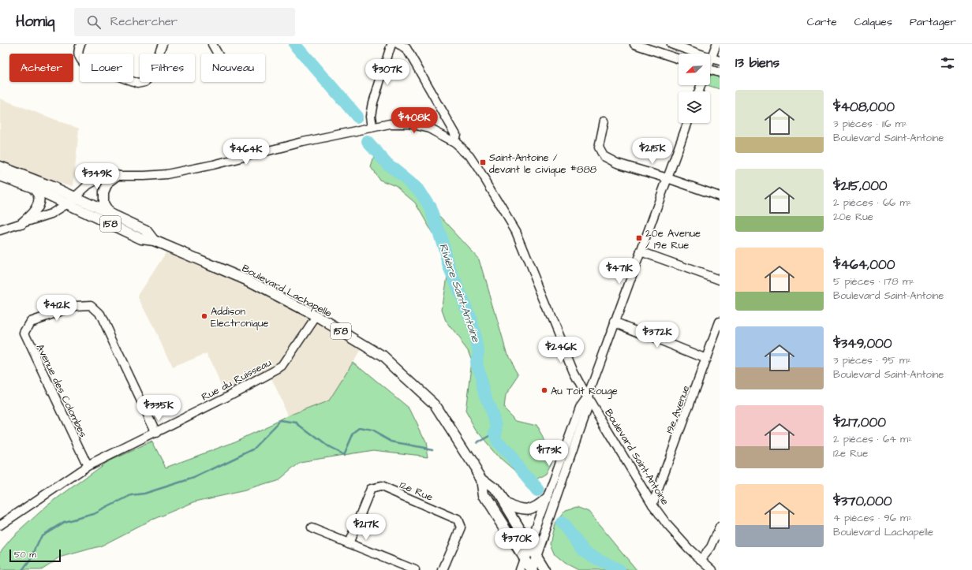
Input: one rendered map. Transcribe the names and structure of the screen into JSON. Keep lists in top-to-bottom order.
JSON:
{
  "streets": {
    "main road": ["158", "Boulevard Lachapelle"],
    "street": [
      "Rue du Ruisseau",
      "Avenue des Colombes",
      "19e Avenue",
      "Boulevard Saint-Antoine",
      "12e Rue"
    ]
  },
  "crossings": [
    ["158", "Boulevard Lachapelle"],
    ["Boulevard Lachapelle", "Rue du Ruisseau"],
    ["Boulevard Lachapelle", "Boulevard Saint-Antoine"],
    ["Rue du Ruisseau", "Avenue des Colombes"],
    ["19e Avenue", "Boulevard Saint-Antoine"]
  ],
  "water": ["Rivière Saint-Antoine"],
  "places": {
    "transit": ["Saint-Antoine / devant le civique #888", "20e Avenue / 19e Rue"],
    "other": ["Addison Electronique", "Au Toit Rouge"]
  },
  "scale_bar": "50 m",
  "north": "bottom left",
  "page": {
    "header": "Homiq",
    "search": "Rechercher",
    "nav": ["Carte", "Calques", "Partager"],
    "heading": "13 biens",
    "chip": [
      "Acheter",
      "Louer",
      "Filtres",
      "Nouveau"
    ],
    "price": [
      "$307K",
      "$408K",
      "$215K",
      "$464K",
      "$349K",
      "$471K",
      "$412K",
      "$372K",
      "$246K",
      "$335K",
      "$173K",
      "$217K",
      "$370K"
    ],
    "list": [
      {
        "name": "$408,000",
        "note": "3 pièces · 116 m² · Boulevard Saint-Antoine"
      },
      {
        "name": "$215,000",
        "note": "2 pièces · 66 m² · 20e Rue"
      },
      {
        "name": "$464,000",
        "note": "5 pièces · 178 m² · Boulevard Saint-Antoine"
      },
      {
        "name": "$349,000",
        "note": "3 pièces · 95 m² · Boulevard Saint-Antoine"
      },
      {
        "name": "$217,000",
        "note": "2 pièces · 64 m² · 12e Rue"
      },
      {
        "name": "$370,000",
        "note": "4 pièces · 96 m² · Boulevard Lachapelle"
      }
    ],
    "scale": "50 m"
  }
}
